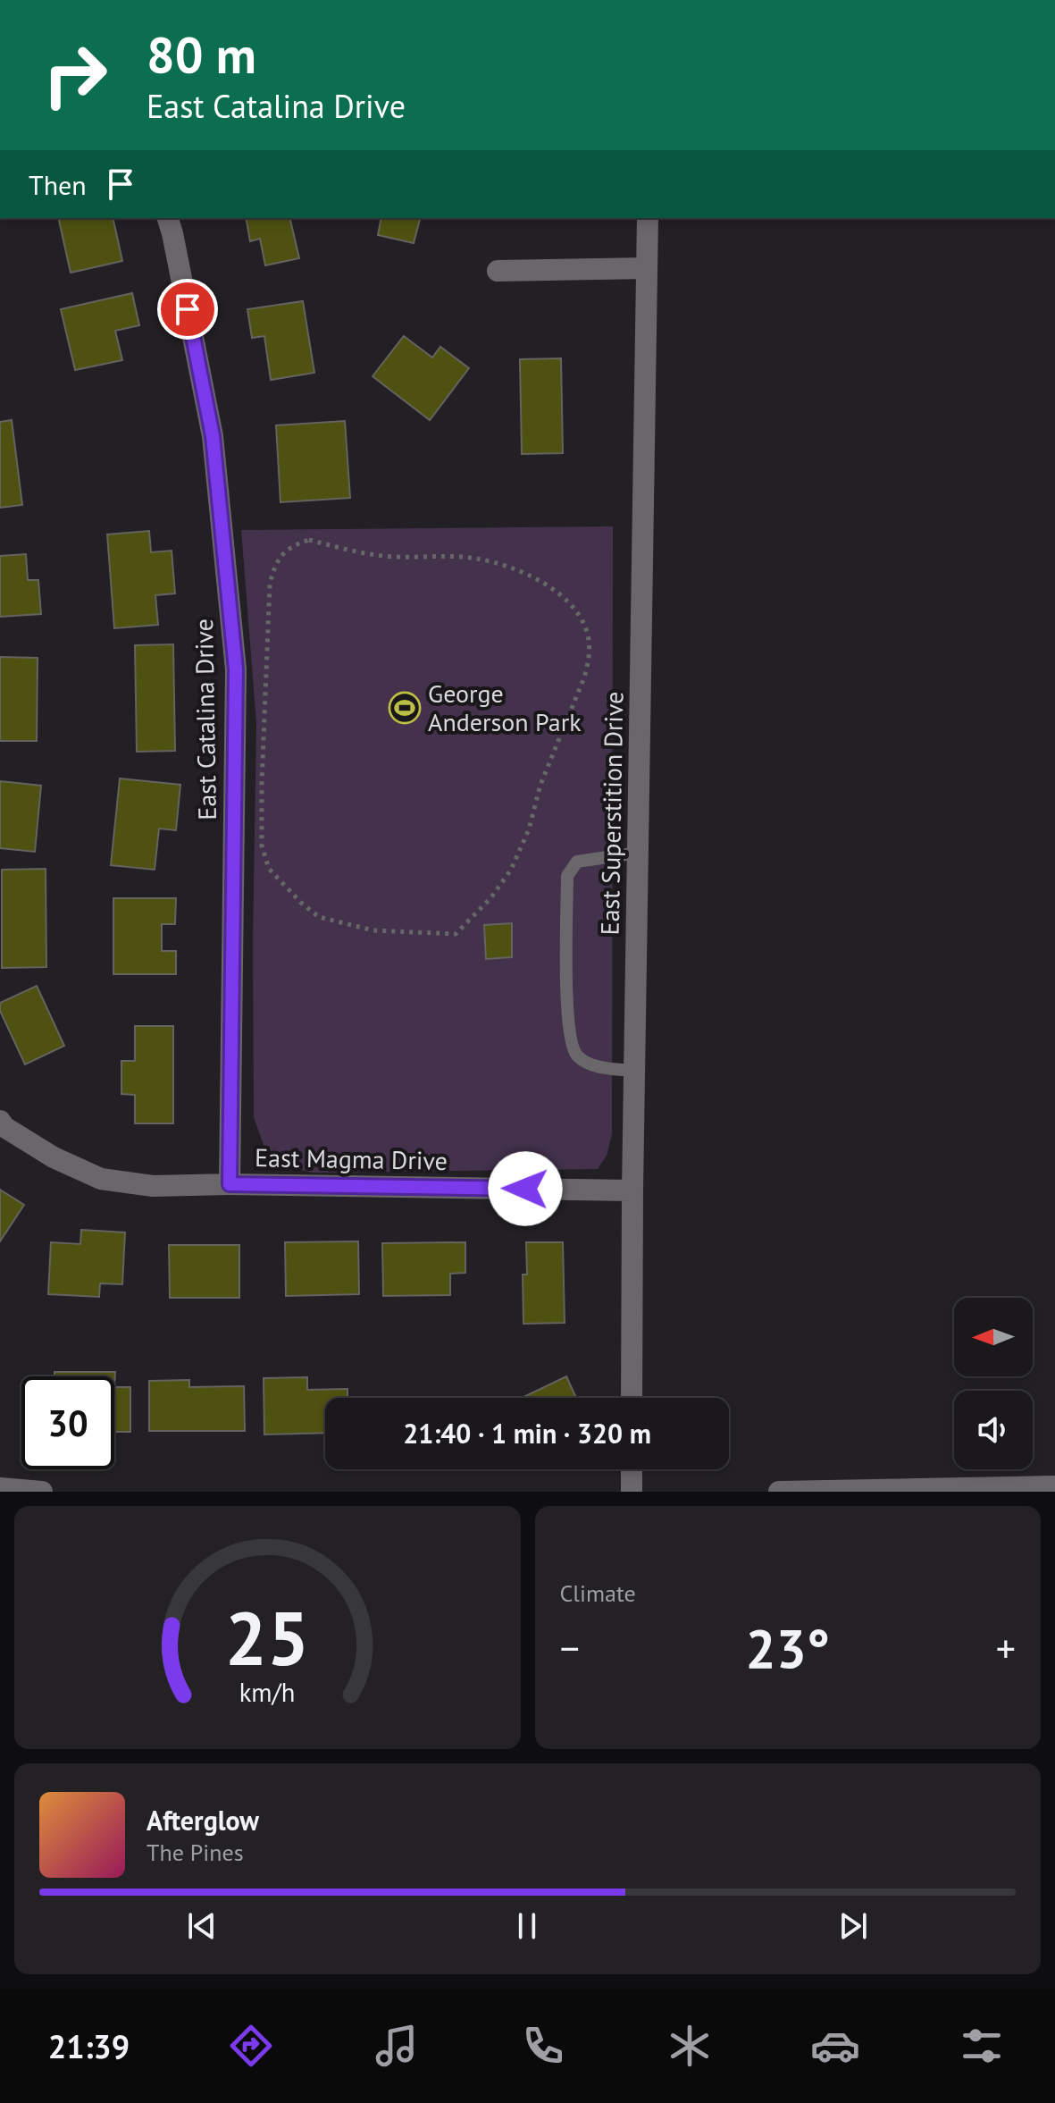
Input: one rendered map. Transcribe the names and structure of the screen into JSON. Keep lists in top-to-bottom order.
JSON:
{
  "streets": {
    "street": ["East Catalina Drive", "East Superstition Drive", "East Magma Drive"]
  },
  "crossings": [
    ["East Catalina Drive", "East Magma Drive"],
    ["East Superstition Drive", "East Magma Drive"]
  ],
  "places": {
    "sports": ["George Anderson Park"]
  },
  "north": "left",
  "page": {
    "turn": ["80 m", "East Catalina Drive"],
    "then": "Then",
    "limit": "30",
    "trip": "21:40 · 1 min · 320 m",
    "tile": "Climate",
    "heat": ["−", "23°", "+"],
    "song": ["Afterglow", "The Pines"],
    "tabs": "21:39",
    "gauge": ["25", "km/h"]
  }
}
